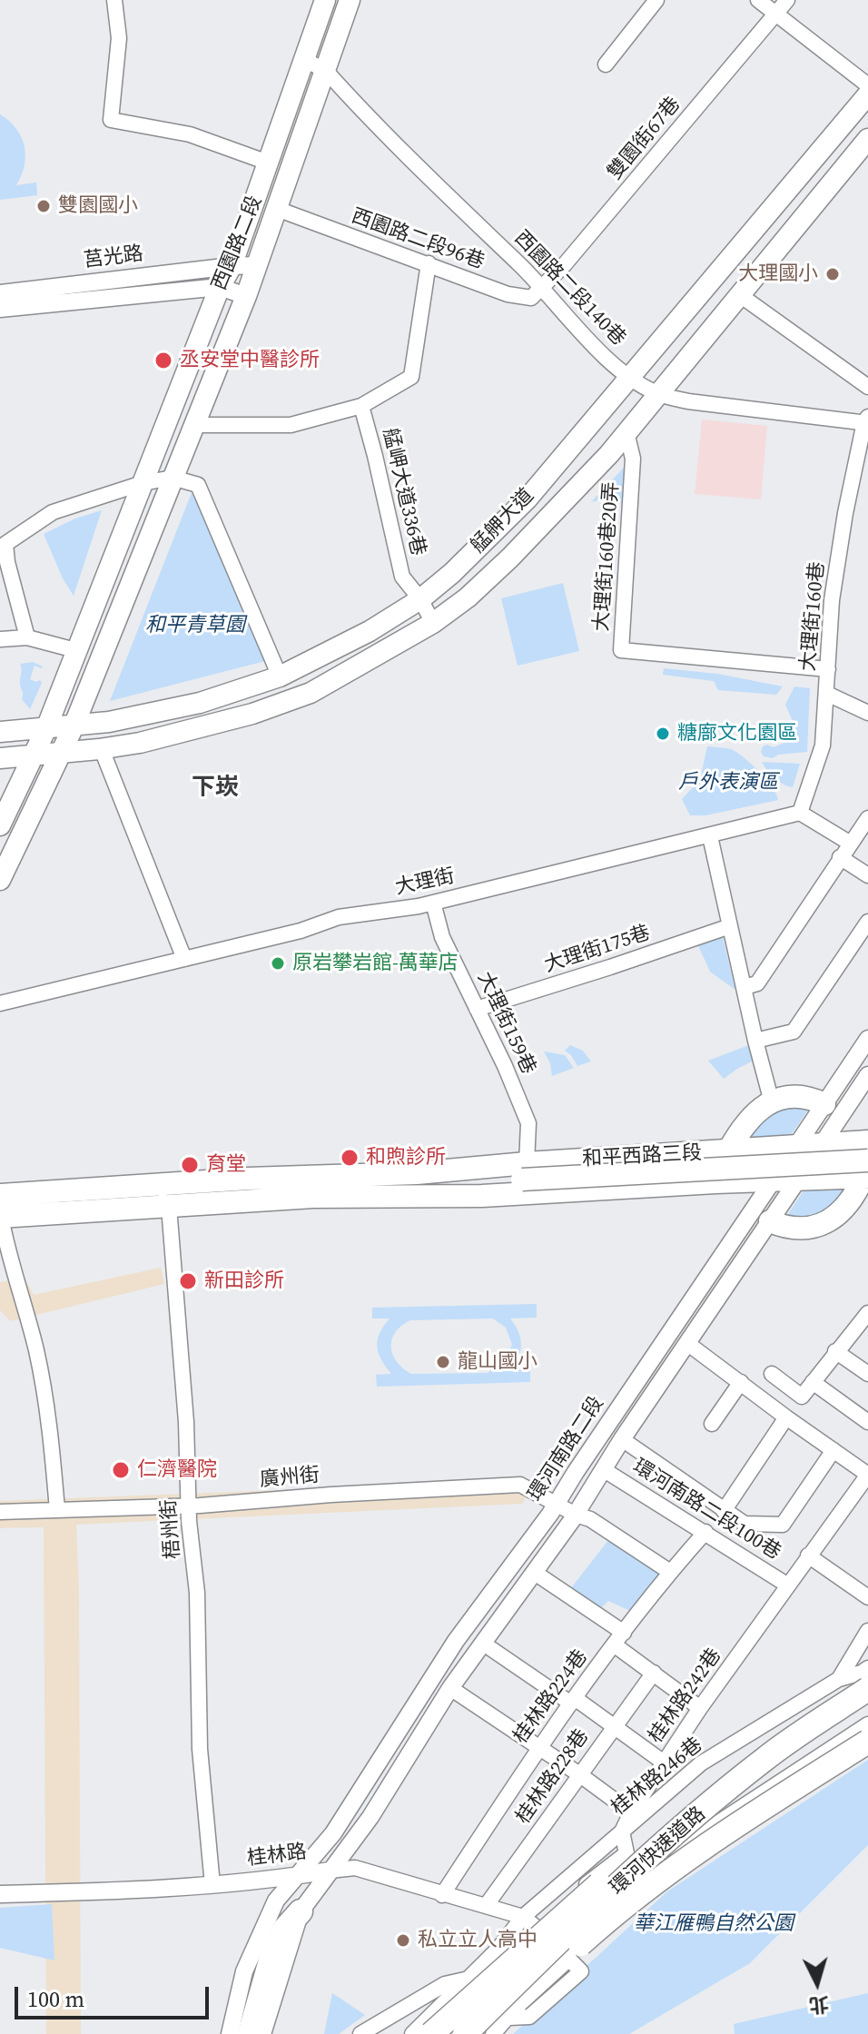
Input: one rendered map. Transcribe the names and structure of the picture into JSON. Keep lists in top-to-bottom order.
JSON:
{
  "streets": {
    "highway": ["環河快速道路"],
    "main road": ["西園路二段", "艋舺大道", "和平西路三段"],
    "street": [
      "雙園街67巷",
      "西園路二段96巷",
      "莒光路",
      "西園路二段140巷",
      "艋岬大道336巷",
      "大理街160巷20弄",
      "大理街160巷",
      "大理街",
      "大理街175巷",
      "大理街159巷",
      "環河南路二段",
      "廣州街",
      "環河南路二段100巷",
      "梧州街",
      "桂林路242巷",
      "桂林路224巷",
      "桂林路228巷",
      "桂林路246巷",
      "桂林路"
    ]
  },
  "crossings": [
    ["雙園街67巷", "西園路二段96巷"],
    ["雙園街67巷", "西園路二段140巷"],
    ["西園路二段96巷", "西園路二段"],
    ["西園路二段96巷", "西園路二段140巷"],
    ["西園路二段", "莒光路"],
    ["西園路二段", "西園路二段140巷"],
    ["西園路二段", "艋舺大道"],
    ["西園路二段140巷", "艋舺大道"],
    ["西園路二段140巷", "大理街160巷"],
    ["艋岬大道336巷", "艋舺大道"],
    ["艋舺大道", "大理街160巷20弄"],
    ["大理街160巷20弄", "大理街160巷"],
    ["大理街160巷", "大理街"],
    ["大理街", "大理街159巷"],
    ["大理街175巷", "大理街159巷"],
    ["大理街159巷", "和平西路三段"],
    ["和平西路三段", "環河南路二段"],
    ["和平西路三段", "梧州街"],
    ["環河南路二段", "廣州街"],
    ["環河南路二段", "環河南路二段100巷"],
    ["環河南路二段", "桂林路"],
    ["廣州街", "梧州街"],
    ["廣州街", "桂林路224巷"],
    ["環河南路二段100巷", "桂林路242巷"],
    ["環河南路二段100巷", "桂林路224巷"],
    ["梧州街", "桂林路"],
    ["桂林路242巷", "桂林路246巷"],
    ["桂林路242巷", "桂林路"],
    ["桂林路224巷", "桂林路"],
    ["桂林路228巷", "桂林路"],
    ["桂林路246巷", "桂林路"]
  ],
  "districts": ["下崁"],
  "parks": ["和平青草園", "戶外表演區", "華江雁鴨自然公園"],
  "places": [
    "雙園國小",
    "大理國小",
    "丞安堂中醫診所",
    "糖廍文化園區",
    "原岩攀岩館-萬華店",
    "和煦診所",
    "育堂",
    "新田診所",
    "龍山國小",
    "仁濟醫院",
    "私立立人高中"
  ],
  "scale_bar": "100 m",
  "north": "bottom"
}
